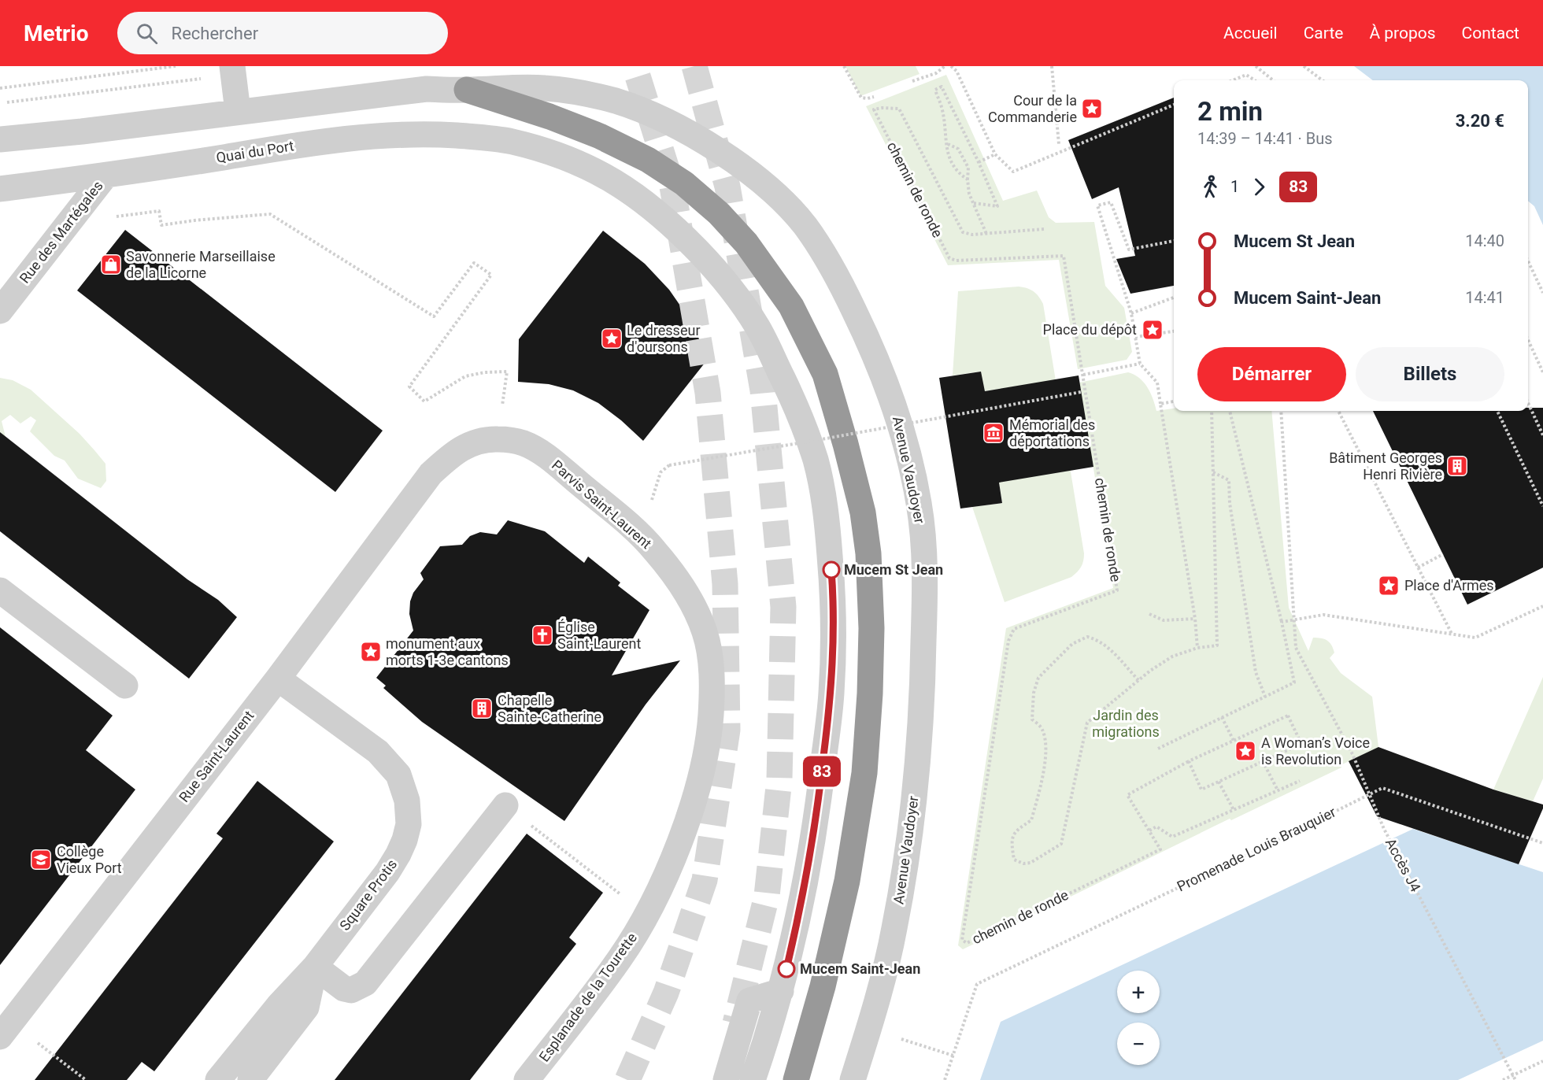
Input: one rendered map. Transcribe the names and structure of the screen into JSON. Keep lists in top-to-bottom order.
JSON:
{
  "streets": {
    "street": [
      "Quai du Port",
      "Rue des Martégales",
      "Avenue Vaudoyer",
      "Parvis Saint-Laurent",
      "Rue Saint-Laurent",
      "Square Protis",
      "Esplanade de la Tourette"
    ],
    "path": ["chemin de ronde", "Promenade Louis Brauquier", "Accès J4"]
  },
  "crossings": [
    ["Quai du Port", "Rue des Martégales"],
    ["Parvis Saint-Laurent", "Rue Saint-Laurent"],
    ["Parvis Saint-Laurent", "Esplanade de la Tourette"],
    ["Rue Saint-Laurent", "Square Protis"]
  ],
  "parks": ["Jardin des migrations"],
  "places": {
    "place": [
      "Cour de la Commanderie",
      "Place du dépôt",
      "Le dresseur d'oursons",
      "Place d'Armes",
      "monument aux morts 1-3e cantons",
      "A Woman’s Voice is Revolution"
    ],
    "shop": ["Savonnerie Marseillaise de la Licorne"],
    "museum": ["Mémorial des déportations"],
    "building": ["Bâtiment Georges Henri Rivière", "Chapelle Sainte-Catherine"],
    "other": ["Mucem St Jean", "Mucem Saint-Jean"],
    "church": ["Église Saint-Laurent"],
    "school or university": ["Collège Vieux Port"]
  },
  "lines": ["bus line 83"],
  "page": {
    "header": "Metrio",
    "search": "Rechercher",
    "nav": [
      "Accueil",
      "Carte",
      "À propos",
      "Contact"
    ],
    "on_map": "83",
    "heading": ["2 min", "14:39 – 14:41 · Bus", "3.20 €"],
    "legs": ["1", "83"],
    "list": [
      {
        "name": "Mucem St Jean",
        "value": "14:40"
      },
      {
        "name": "Mucem Saint-Jean",
        "value": "14:41"
      }
    ],
    "buttons": ["Démarrer", "Billets"],
    "map_buttons": ["+", "−"]
  }
}
